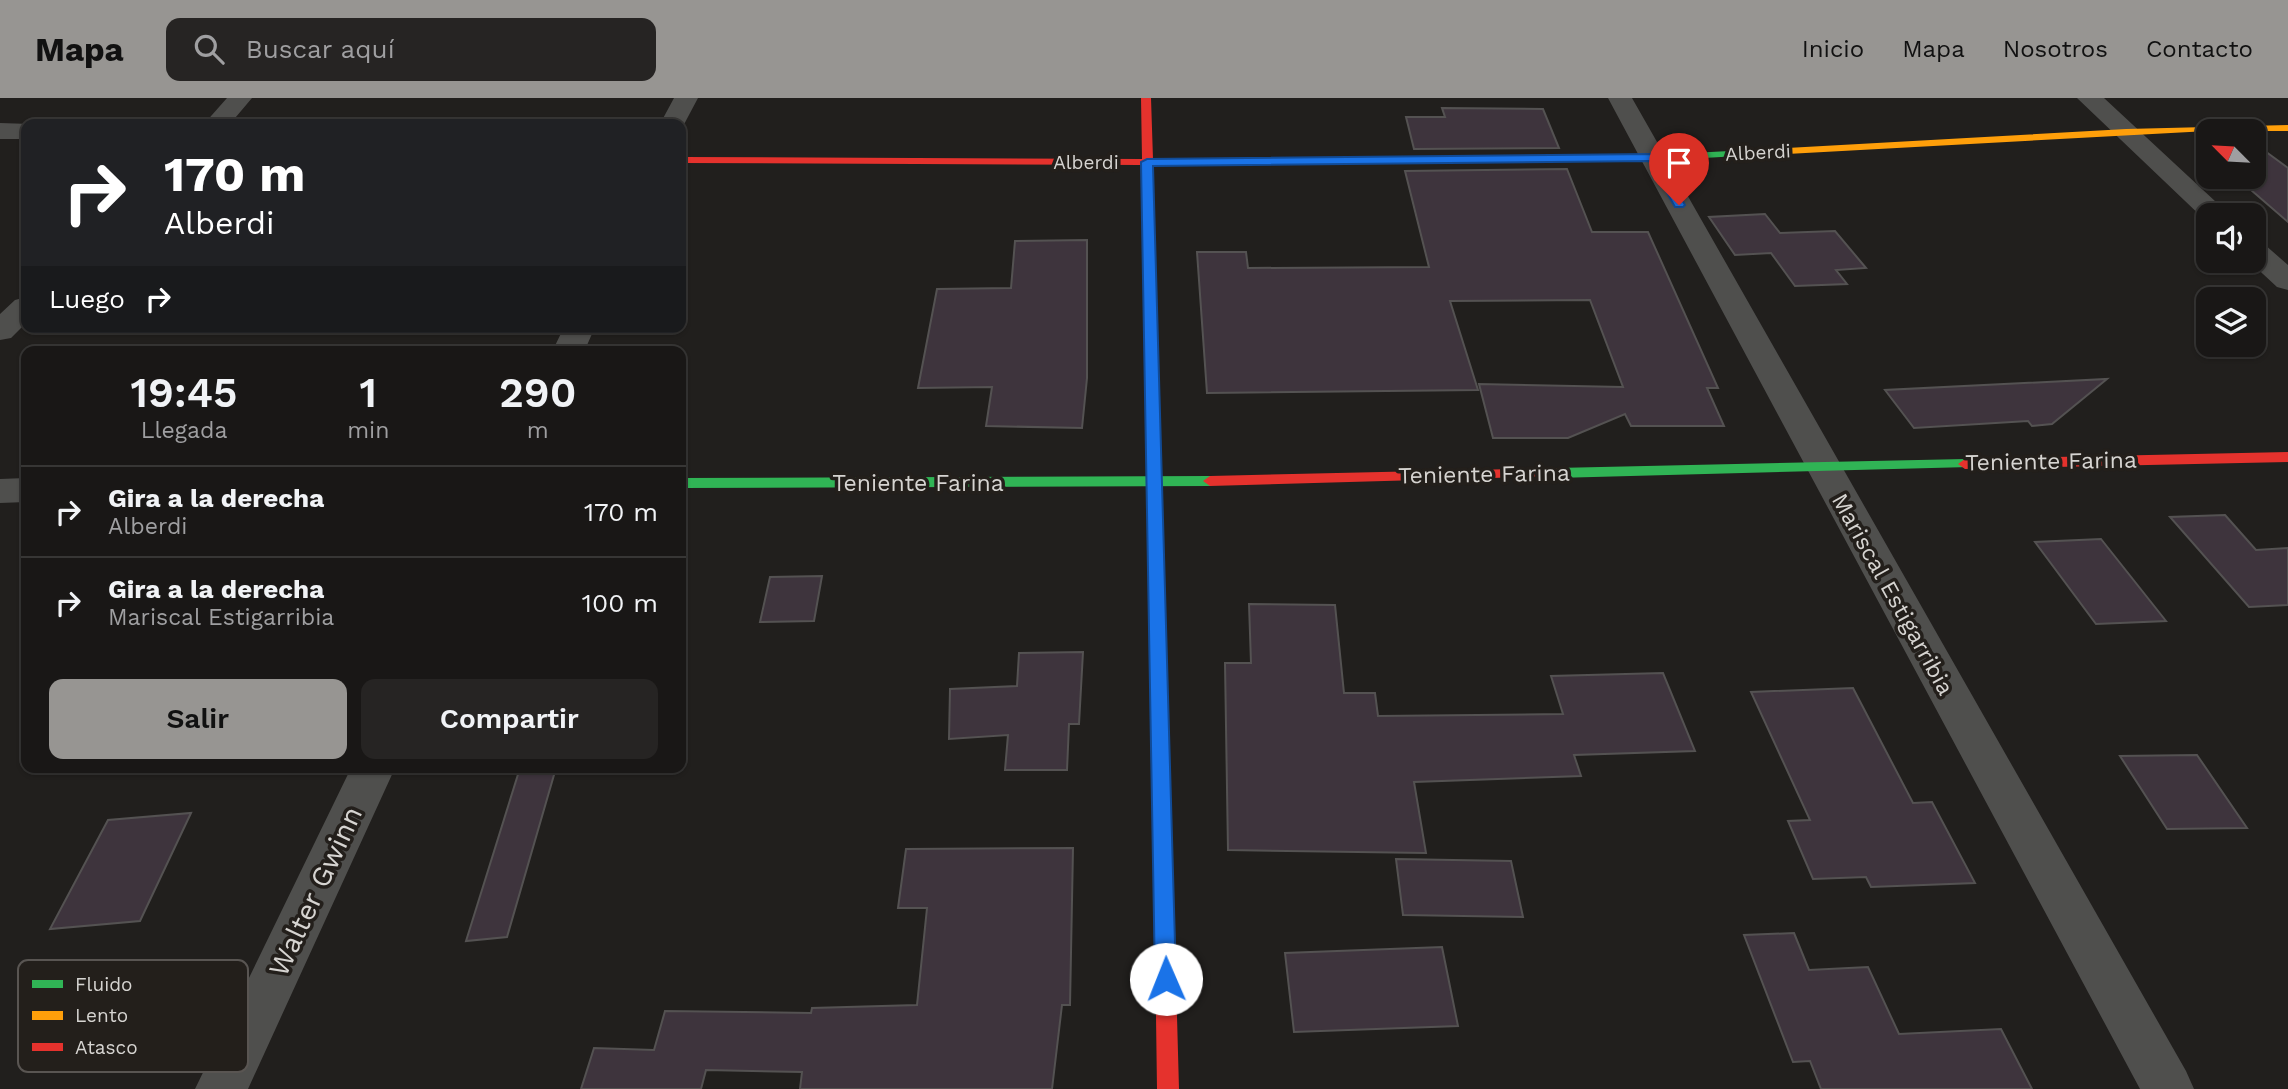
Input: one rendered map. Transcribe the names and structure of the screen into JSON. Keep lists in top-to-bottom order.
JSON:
{
  "streets": {
    "street": [
      "Alberdi",
      "Teniente Farina",
      "Mariscal Estigarribia",
      "Walter Gwinn"
    ]
  },
  "crossings": [
    ["Alberdi", "Mariscal Estigarribia"],
    ["Teniente Farina", "Mariscal Estigarribia"]
  ],
  "legend": ["Fluido", "Lento", "Atasco"],
  "north": "top left",
  "page": {
    "header": "Mapa",
    "search": "Buscar aquí",
    "nav": [
      "Inicio",
      "Mapa",
      "Nosotros",
      "Contacto"
    ],
    "turn": ["170 m", "Alberdi"],
    "then": "Luego",
    "eta": [
      "19:45",
      "Llegada",
      "1",
      "min",
      "290",
      "m"
    ],
    "list": [
      {
        "name": "Gira a la derecha",
        "note": "Alberdi",
        "value": "170 m"
      },
      {
        "name": "Gira a la derecha",
        "note": "Mariscal Estigarribia",
        "value": "100 m"
      }
    ],
    "buttons": ["Salir", "Compartir"]
  }
}
